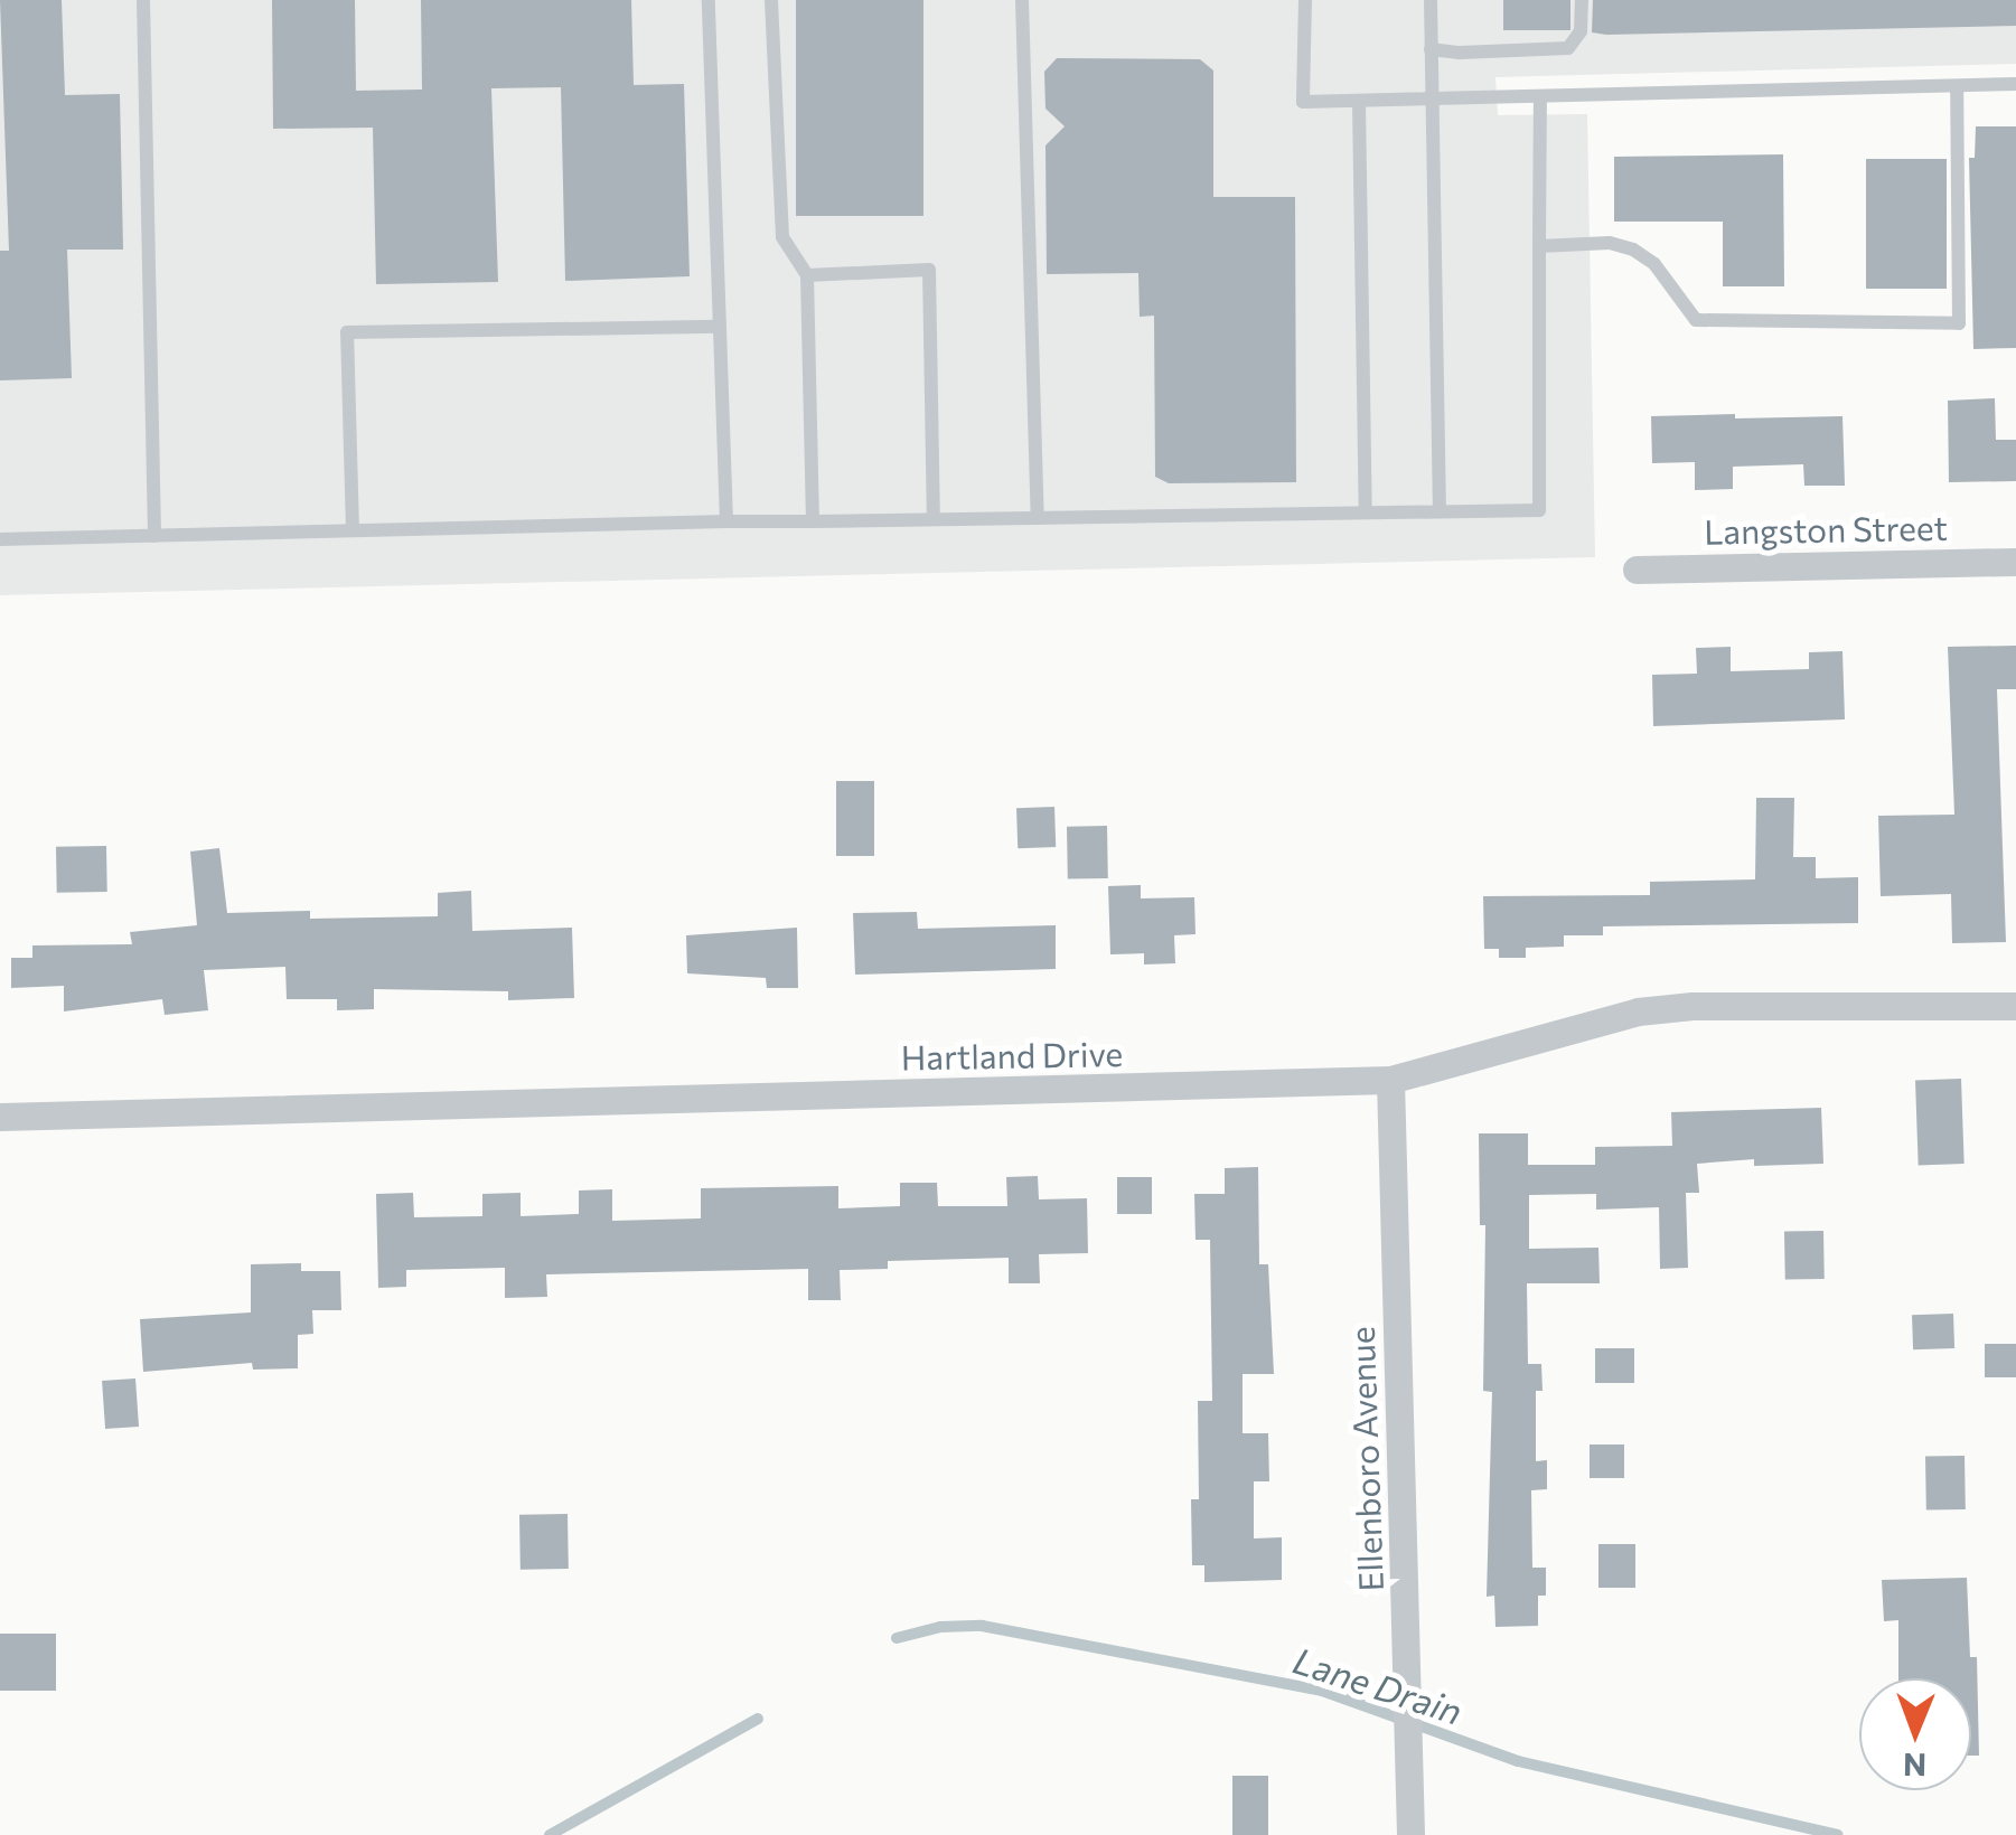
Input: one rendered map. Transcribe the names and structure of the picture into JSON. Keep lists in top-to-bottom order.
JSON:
{
  "streets": {
    "street": ["Langston Street", "Hartland Drive", "Ellenboro Avenue"]
  },
  "crossings": [
    ["Hartland Drive", "Ellenboro Avenue"]
  ],
  "water": ["Lane Drain"],
  "north": "bottom"
}
